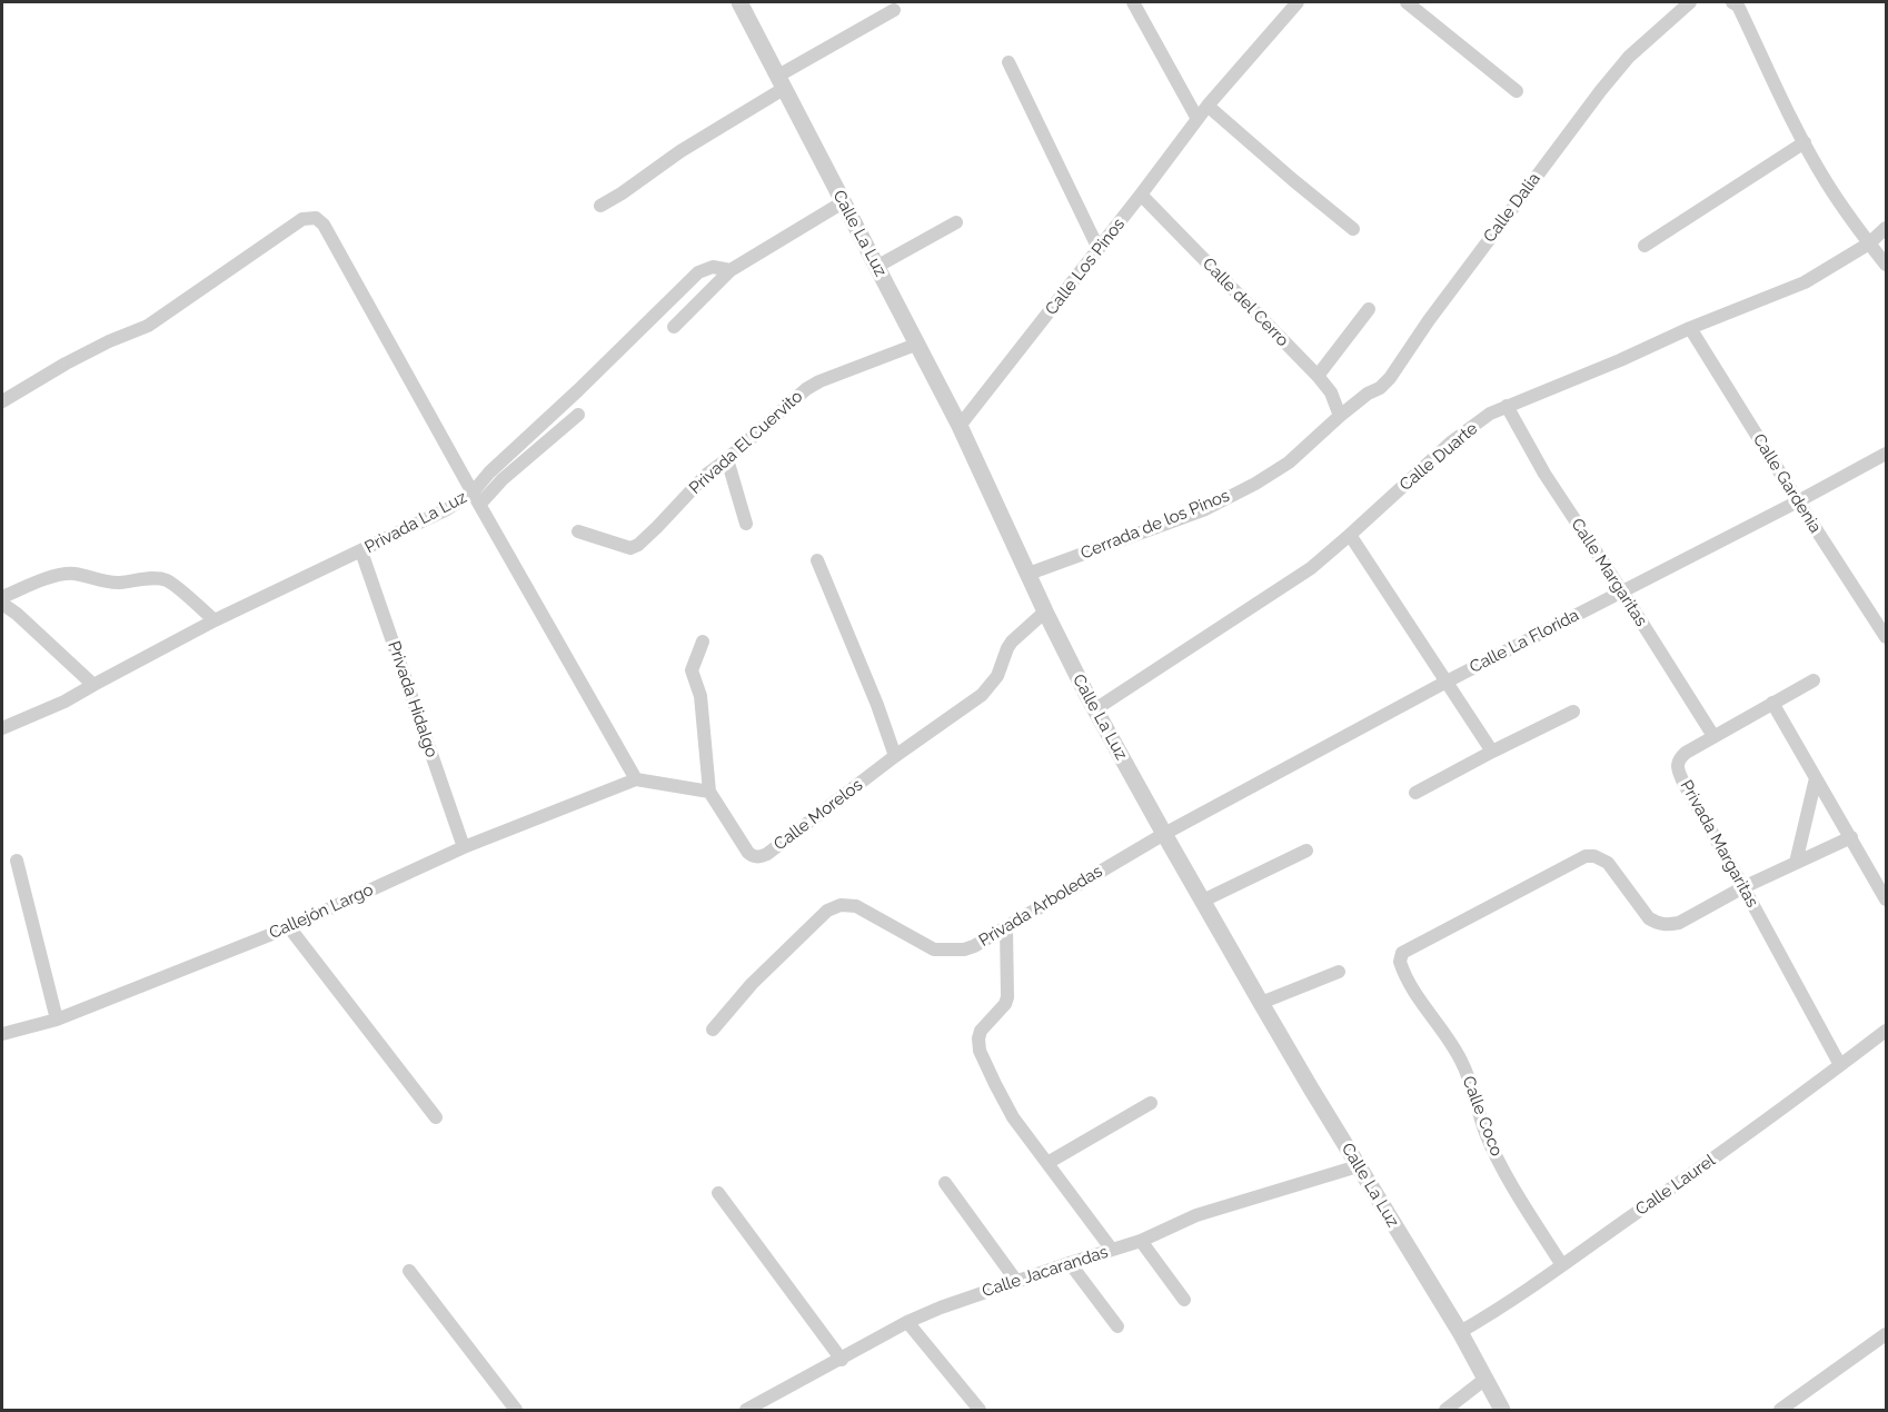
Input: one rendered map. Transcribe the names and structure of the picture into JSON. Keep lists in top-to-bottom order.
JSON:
{
  "streets": {
    "street": [
      "Calle Dalia",
      "Calle La Luz",
      "Calle Los Pinos",
      "Calle del Cerro",
      "Privada El Cuervito",
      "Calle Duarte",
      "Calle Gardenia",
      "Privada La Luz",
      "Cerrada de los Pinos",
      "Calle Margaritas",
      "Calle La Florida",
      "Privada Hidalgo",
      "Calle Morelos",
      "Privada Margaritas",
      "Privada Arboledas",
      "Callejón Largo",
      "Calle Coco",
      "Calle Laurel",
      "Calle Jacarandas"
    ]
  },
  "crossings": [
    ["Calle Dalia", "Calle del Cerro"],
    ["Calle Dalia", "Cerrada de los Pinos"],
    ["Calle La Luz", "Calle Los Pinos"],
    ["Calle La Luz", "Privada El Cuervito"],
    ["Calle La Luz", "Calle Duarte"],
    ["Calle La Luz", "Privada La Luz"],
    ["Calle La Luz", "Cerrada de los Pinos"],
    ["Calle La Luz", "Calle La Florida"],
    ["Calle La Luz", "Calle Morelos"],
    ["Calle La Luz", "Privada Arboledas"],
    ["Calle La Luz", "Calle Laurel"],
    ["Calle La Luz", "Calle Jacarandas"],
    ["Calle Los Pinos", "Calle del Cerro"],
    ["Calle del Cerro", "Cerrada de los Pinos"],
    ["Calle Duarte", "Calle Gardenia"],
    ["Calle Duarte", "Calle Margaritas"],
    ["Calle Gardenia", "Calle La Florida"],
    ["Privada La Luz", "Privada Hidalgo"],
    ["Calle Margaritas", "Calle La Florida"],
    ["Calle Margaritas", "Privada Margaritas"],
    ["Calle La Florida", "Privada Arboledas"],
    ["Privada Hidalgo", "Callejón Largo"],
    ["Privada Margaritas", "Calle Coco"],
    ["Privada Margaritas", "Calle Laurel"],
    ["Calle Coco", "Calle Laurel"]
  ]
}
